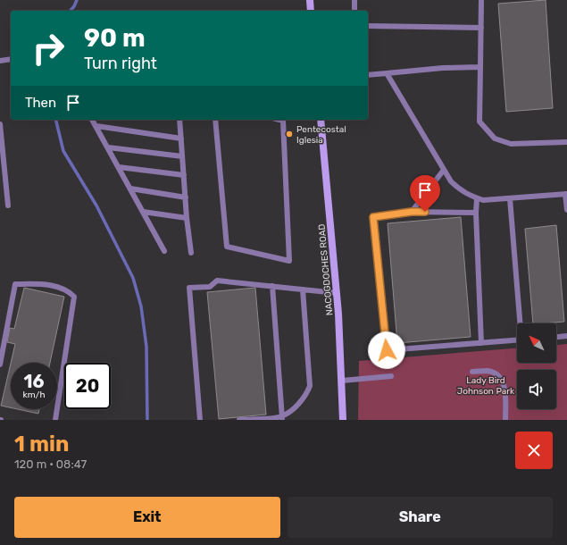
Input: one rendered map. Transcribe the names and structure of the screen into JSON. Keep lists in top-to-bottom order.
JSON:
{
  "streets": {
    "main road": ["NACOGDOCHES ROAD"]
  },
  "parks": ["Lady Bird Johnson Park"],
  "places": ["Pentecostal Iglesia"],
  "north": "top left",
  "page": {
    "turn": ["90 m", "Turn right"],
    "then": "Then",
    "speed": "16 km/h",
    "limit": "20",
    "heading": ["1 min", "120 m · 08:47"],
    "buttons": ["Exit", "Share"]
  }
}
